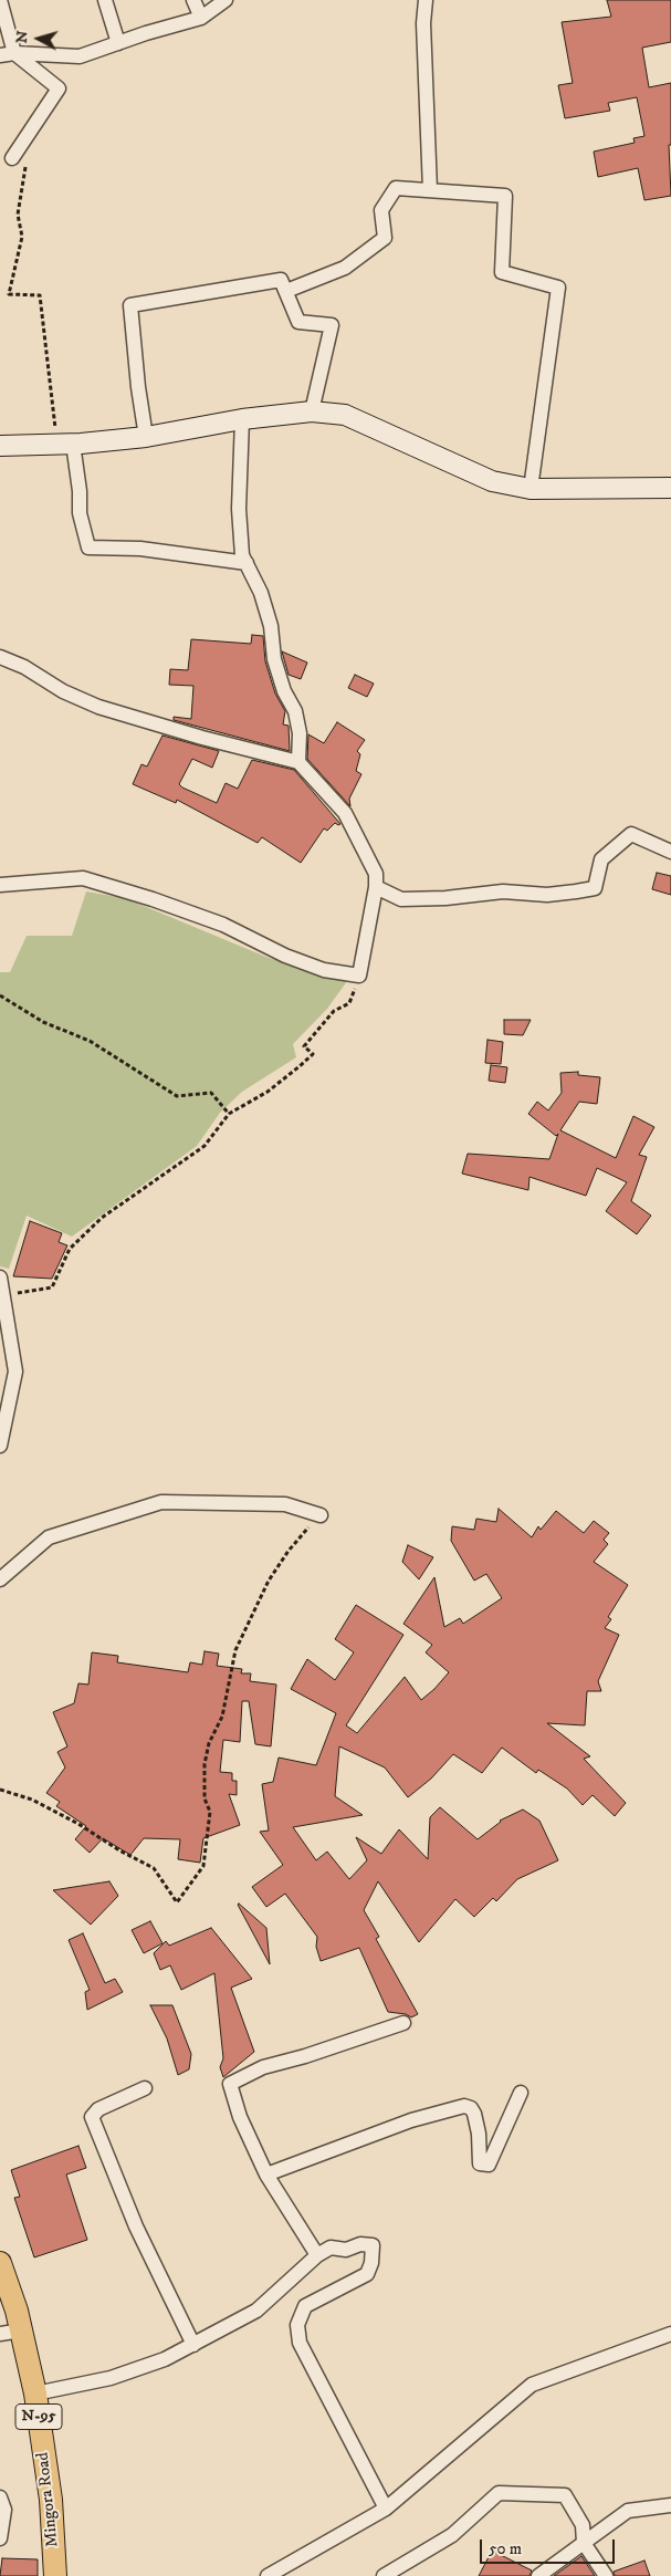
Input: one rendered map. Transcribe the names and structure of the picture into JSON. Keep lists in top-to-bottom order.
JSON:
{
  "streets": {
    "main road": ["N-95", "Mingora Road"]
  },
  "scale_bar": "50 m",
  "north": "left"
}
